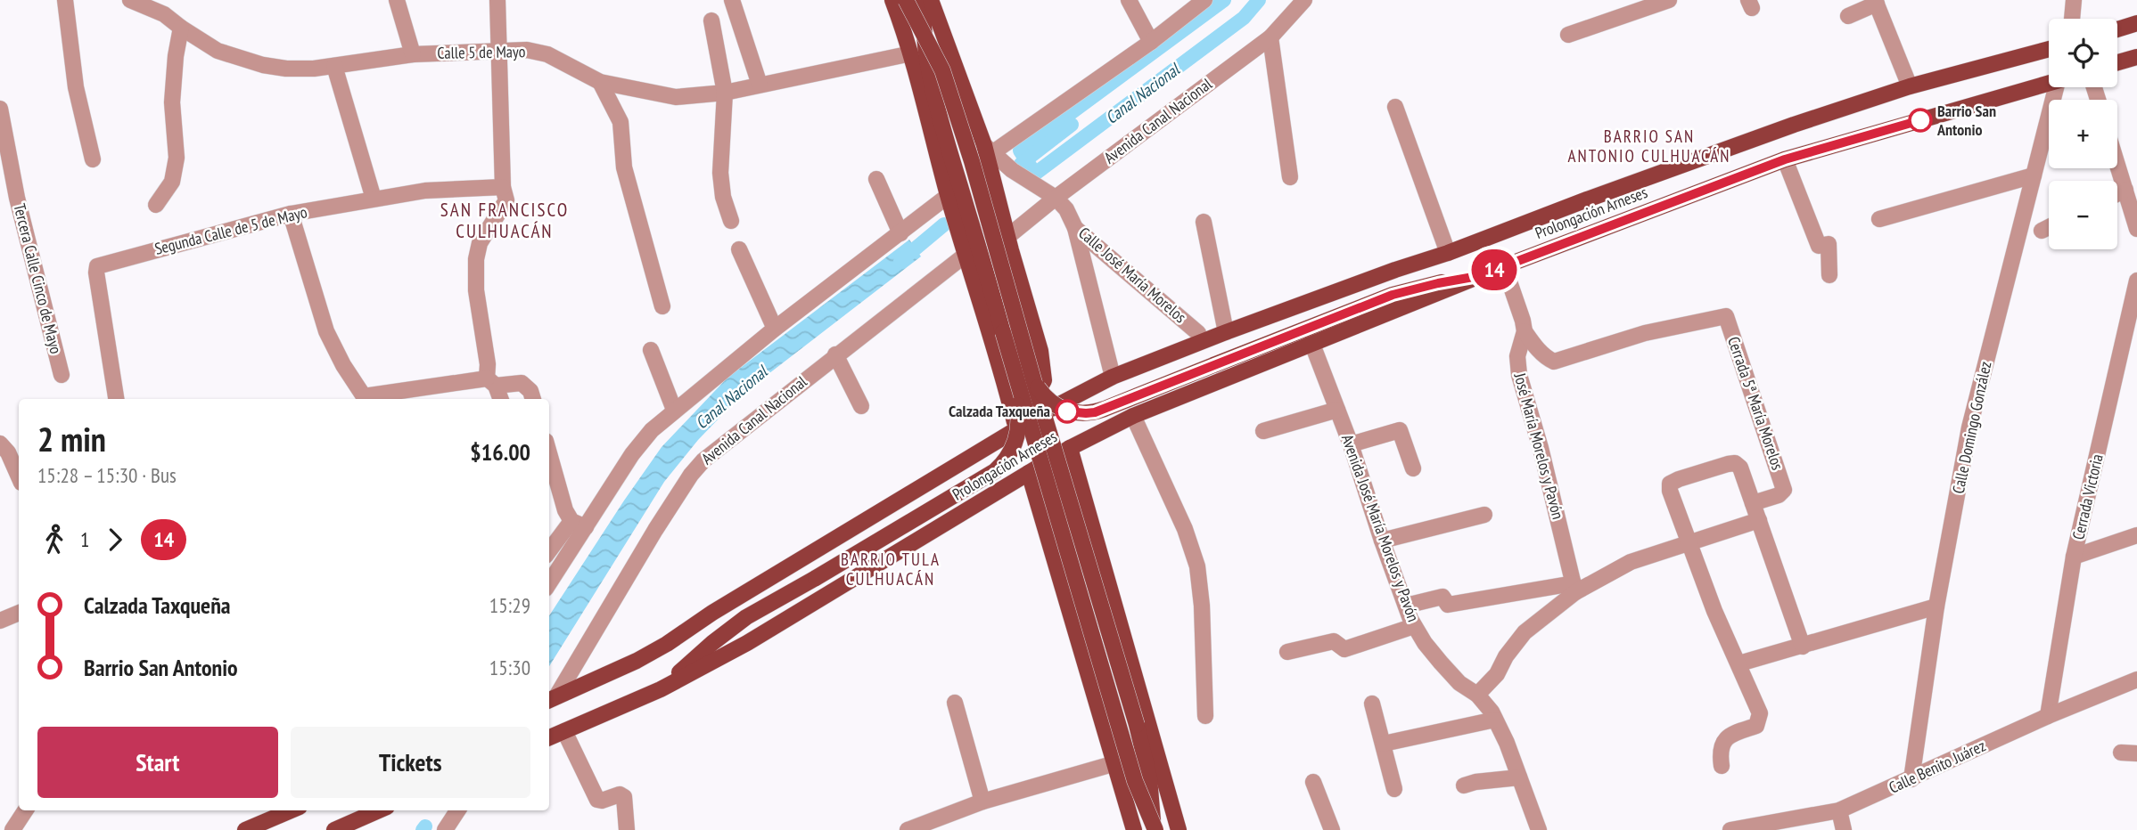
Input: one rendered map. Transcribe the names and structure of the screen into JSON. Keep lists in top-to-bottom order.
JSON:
{
  "streets": {
    "main road": ["Prolongación Arneses"],
    "street": [
      "Calle 5 de Mayo",
      "Avenida Canal Nacional",
      "Segunda Calle de 5 de Mayo",
      "Calle José María Morelos",
      "Tercera Calle Cinco de Mayo",
      "Cerrada 5ª María Morelos",
      "Calle Domingo González",
      "José María Morelos y Pavón",
      "Cerrada Victoria",
      "Avenida José María Morelos y Pavón",
      "Calle Benito Juárez"
    ]
  },
  "crossings": [
    ["Avenida Canal Nacional", "Prolongación Arneses"],
    ["Avenida Canal Nacional", "Calle José María Morelos"],
    ["Prolongación Arneses", "José María Morelos y Pavón"],
    ["Prolongación Arneses", "Avenida José María Morelos y Pavón"],
    ["Cerrada 5ª María Morelos", "José María Morelos y Pavón"],
    ["Calle Domingo González", "Calle Benito Juárez"],
    ["Cerrada Victoria", "Calle Benito Juárez"]
  ],
  "districts": ["BARRIO SAN ANTONIO CULHUACÁN", "SAN FRANCISCO CULHUACÁN", "BARRIO TULA CULHUACÁN"],
  "water": ["Canal Nacional"],
  "places": ["Barrio San Antonio", "Calzada Taxqueña"],
  "lines": ["bus line 14"],
  "page": {
    "on_map": "14",
    "map_buttons": ["+", "−"],
    "heading": ["2 min", "15:28 – 15:30 · Bus", "$16.00"],
    "legs": ["1", "14"],
    "list": [
      {
        "name": "Calzada Taxqueña",
        "value": "15:29"
      },
      {
        "name": "Barrio San Antonio",
        "value": "15:30"
      }
    ],
    "buttons": ["Start", "Tickets"]
  }
}
